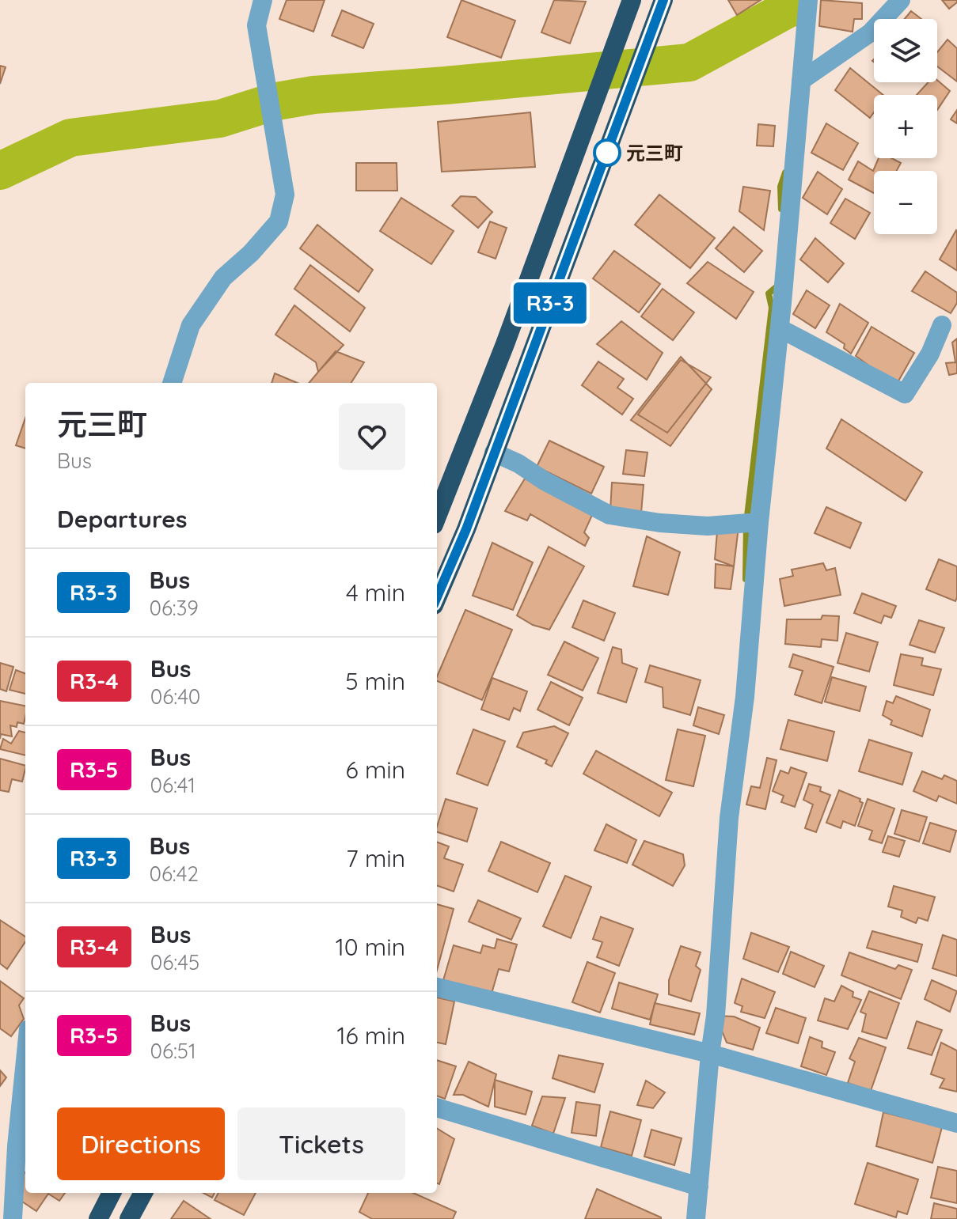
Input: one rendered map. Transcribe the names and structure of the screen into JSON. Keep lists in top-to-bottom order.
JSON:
{
  "places": ["元三町"],
  "lines": ["bus line R3-3"],
  "page": {
    "on_map": "R3-3",
    "map_buttons": ["+", "−"],
    "heading": [
      ["元三町", "Bus"],
      "Departures"
    ],
    "list": [
      {
        "mark": "R3-3",
        "name": "Bus",
        "note": "06:39",
        "value": "4 min"
      },
      {
        "mark": "R3-4",
        "name": "Bus",
        "note": "06:40",
        "value": "5 min"
      },
      {
        "mark": "R3-5",
        "name": "Bus",
        "note": "06:41",
        "value": "6 min"
      },
      {
        "mark": "R3-3",
        "name": "Bus",
        "note": "06:42",
        "value": "7 min"
      },
      {
        "mark": "R3-4",
        "name": "Bus",
        "note": "06:45",
        "value": "10 min"
      },
      {
        "mark": "R3-5",
        "name": "Bus",
        "note": "06:51",
        "value": "16 min"
      }
    ],
    "buttons": ["Directions", "Tickets"]
  }
}
